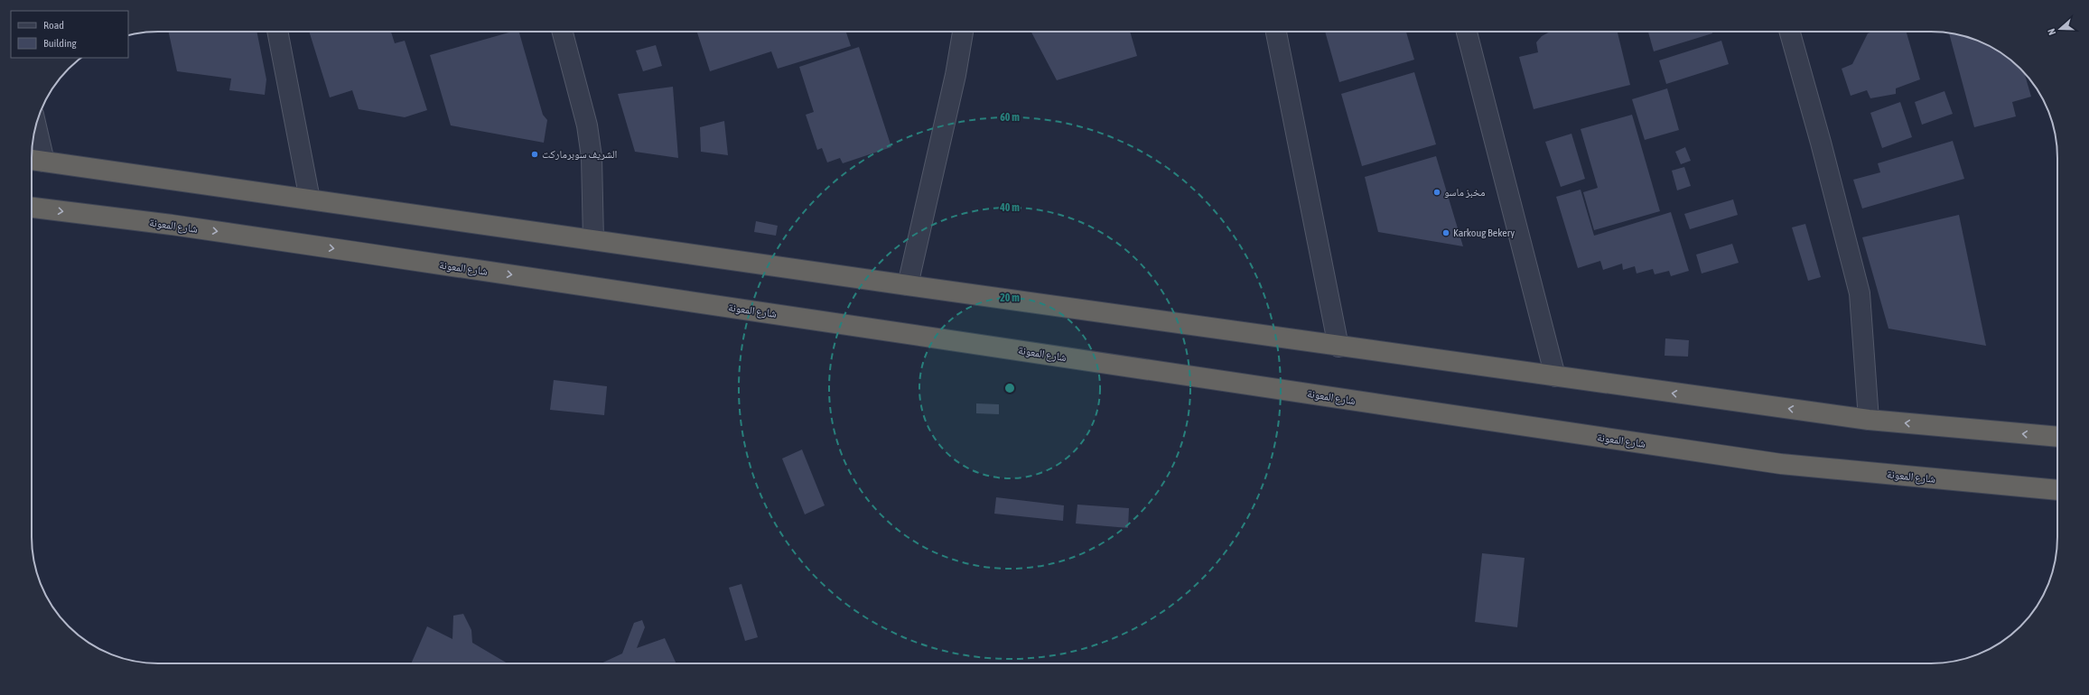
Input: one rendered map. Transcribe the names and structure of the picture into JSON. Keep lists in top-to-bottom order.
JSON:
{
  "streets": {
    "highway": ["شارع المعونة"]
  },
  "places": ["الشريف سوبرماركت", "مخبز ماسو", "Karkoug Bekery"],
  "legend": ["Road", "Building"],
  "north": "left",
  "rings": ["60 m", "40 m", "20 m"]
}
